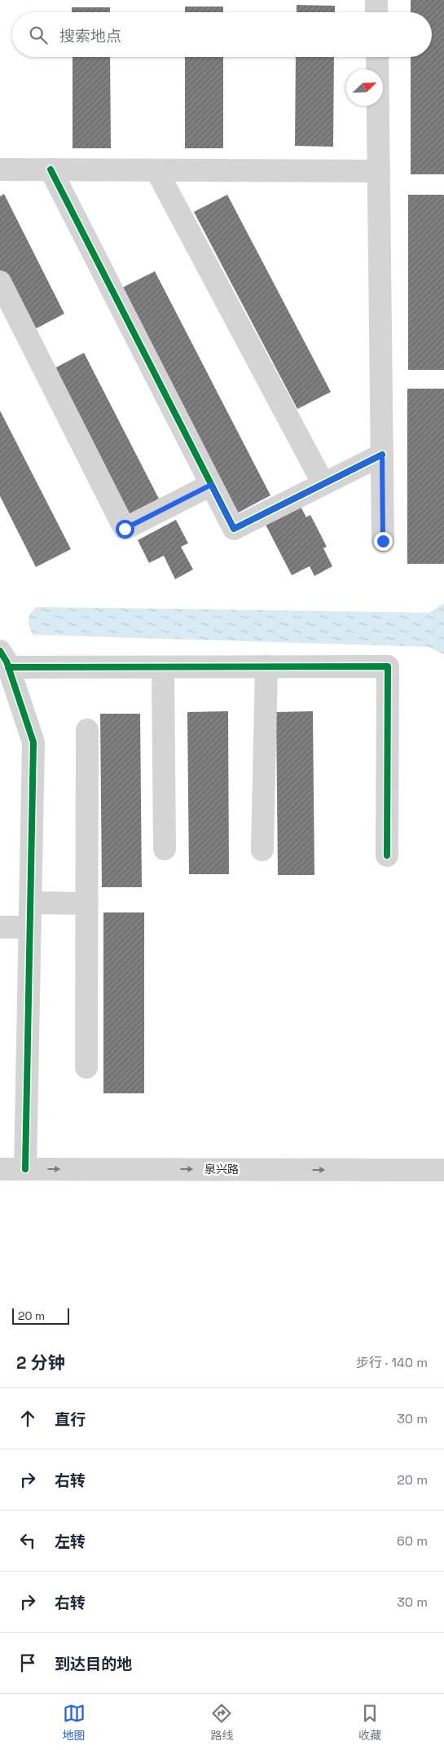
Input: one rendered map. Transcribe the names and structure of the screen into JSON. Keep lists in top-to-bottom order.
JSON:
{
  "streets": {
    "street": ["泉兴路"]
  },
  "scale_bar": "20 m",
  "north": "top right",
  "page": {
    "search": "搜索地点",
    "scale": "20 m",
    "heading": ["2 分钟", "步行 · 140 m"],
    "list": [
      ["直行", "30 m"],
      ["右转", "20 m"],
      ["左转", "60 m"],
      ["右转", "30 m"],
      "到达目的地"
    ],
    "nav": ["地图", "路线", "收藏"]
  }
}
